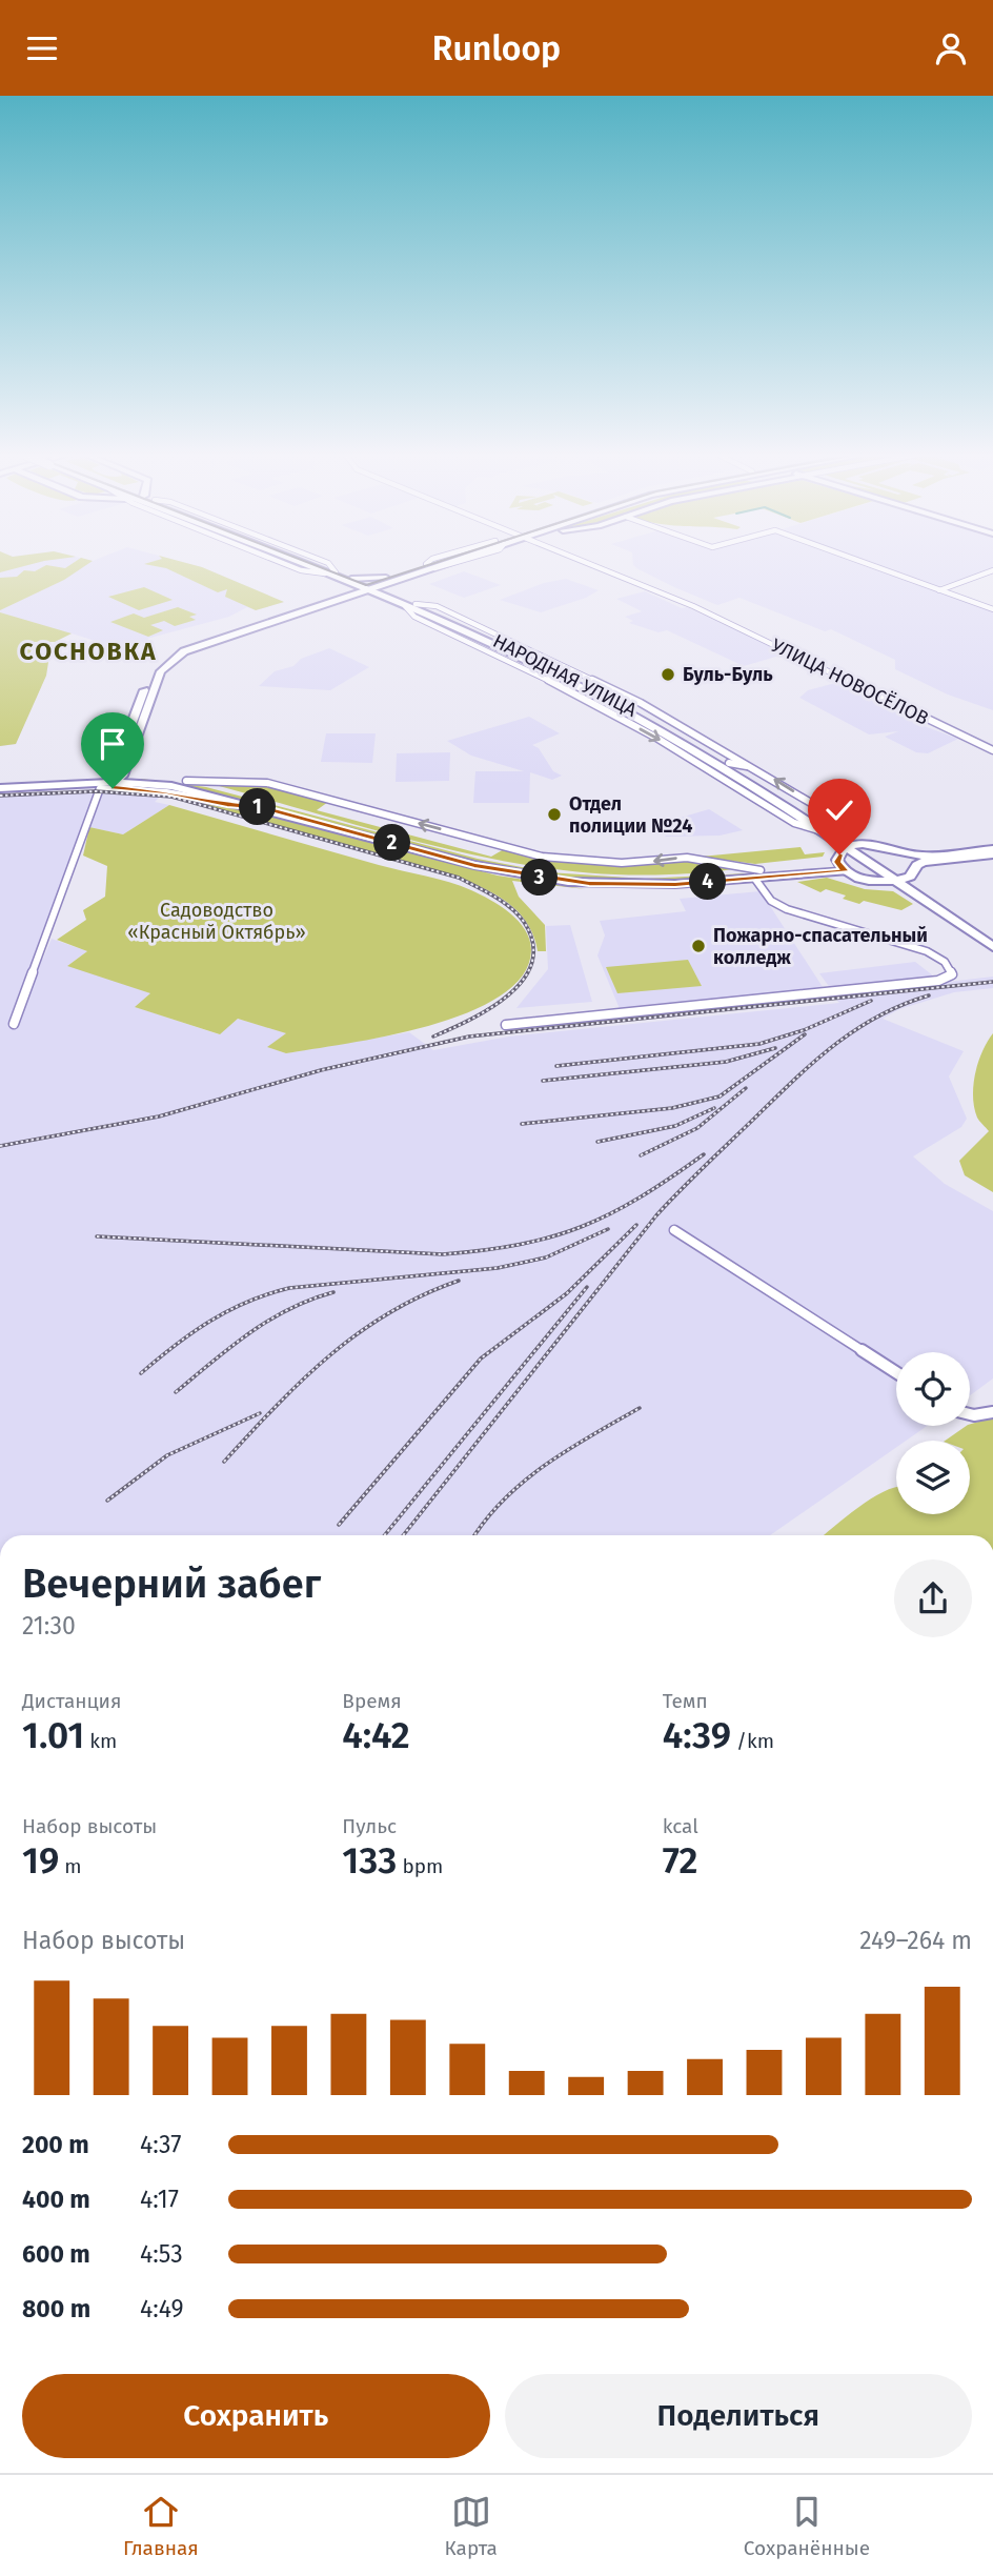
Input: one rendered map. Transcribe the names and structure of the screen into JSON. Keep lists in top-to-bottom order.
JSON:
{
  "streets": {
    "main road": ["НАРОДНАЯ УЛИЦА"],
    "street": ["УЛИЦА НОВОСЁЛОВ"]
  },
  "districts": ["СОСНОВКА"],
  "parks": ["Садоводство «Красный Октябрь»"],
  "places": ["Буль-Буль", "Отдел полиции №24", "Пожарно-спасательный колледж"],
  "page": {
    "header": "Runloop",
    "pins": [
      "1",
      "2",
      "3",
      "4"
    ],
    "heading": ["Вечерний забег", "21:30"],
    "stats": [
      ["Дистанция", "1.01 km"],
      ["Время", "4:42"],
      ["Темп", "4:39 /km"],
      ["Набор высоты", "19 m"],
      ["Пульс", "133 bpm"],
      ["kcal", "72"]
    ],
    "chart": ["Набор высоты", "249–264 m"],
    "list": [
      {
        "name": "200 m",
        "note": "4:37"
      },
      {
        "name": "400 m",
        "note": "4:17"
      },
      {
        "name": "600 m",
        "note": "4:53"
      },
      {
        "name": "800 m",
        "note": "4:49"
      }
    ],
    "buttons": ["Сохранить", "Поделиться"],
    "tabs": ["Главная", "Карта", "Сохранённые"]
  }
}
